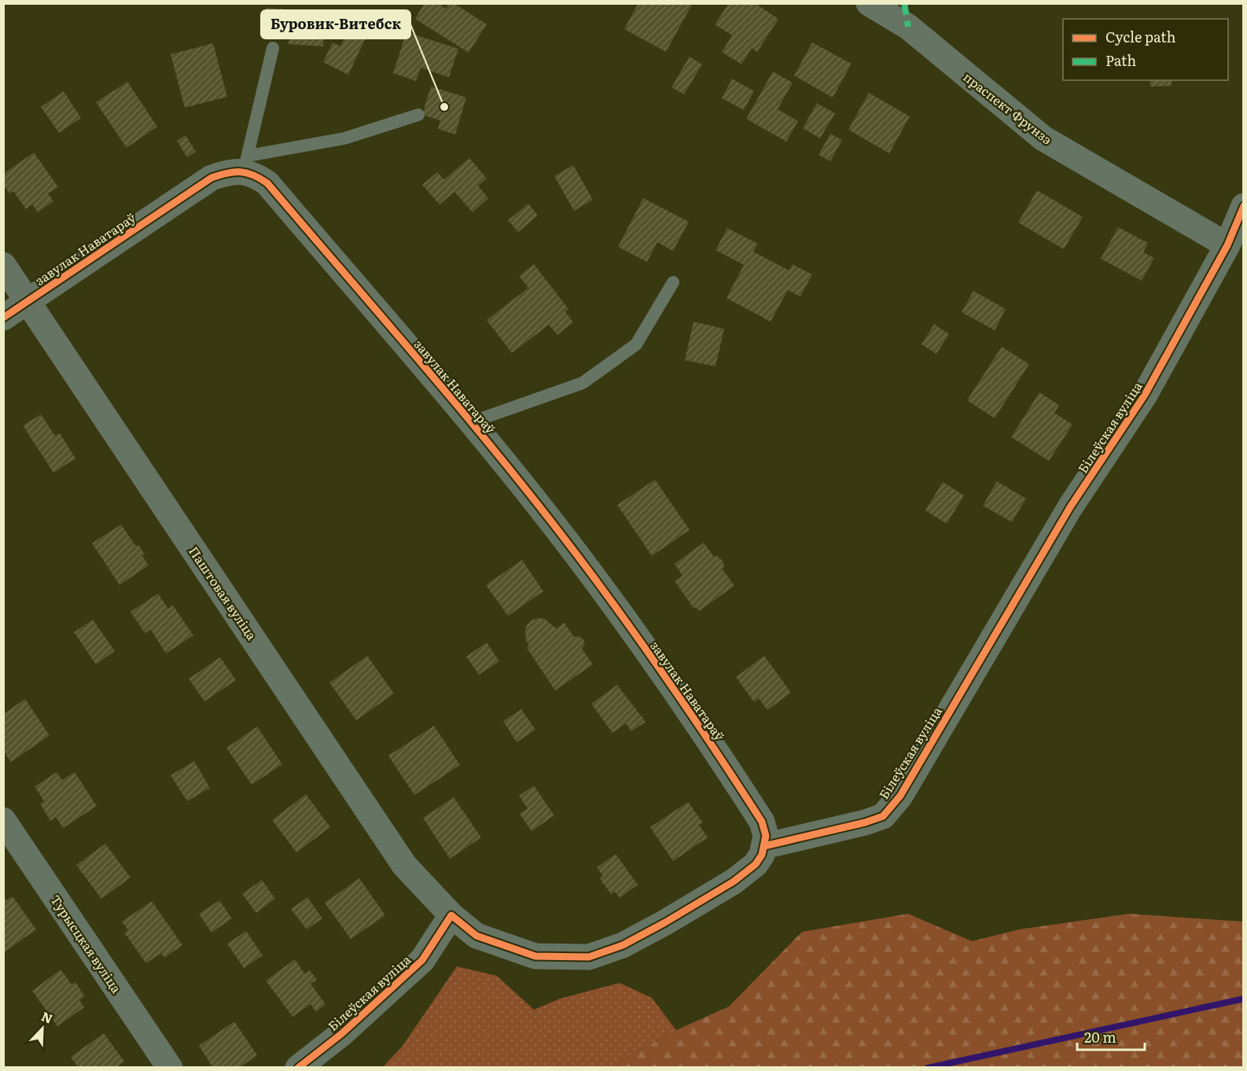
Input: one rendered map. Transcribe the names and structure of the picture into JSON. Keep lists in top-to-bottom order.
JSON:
{
  "streets": {
    "street": [
      "праспект Фрунзэ",
      "завулак Наватараў",
      "Білеўская вуліца",
      "Паштовая вуліца",
      "Турысцкая вуліца"
    ]
  },
  "crossings": [
    ["праспект Фрунзэ", "Білеўская вуліца"],
    ["завулак Наватараў", "Білеўская вуліца"],
    ["завулак Наватараў", "Паштовая вуліца"],
    ["Білеўская вуліца", "Паштовая вуліца"]
  ],
  "places": ["Буровик-Витебск"],
  "legend": ["Cycle path", "Path"],
  "scale_bar": "20 m",
  "north": "top right"
}
